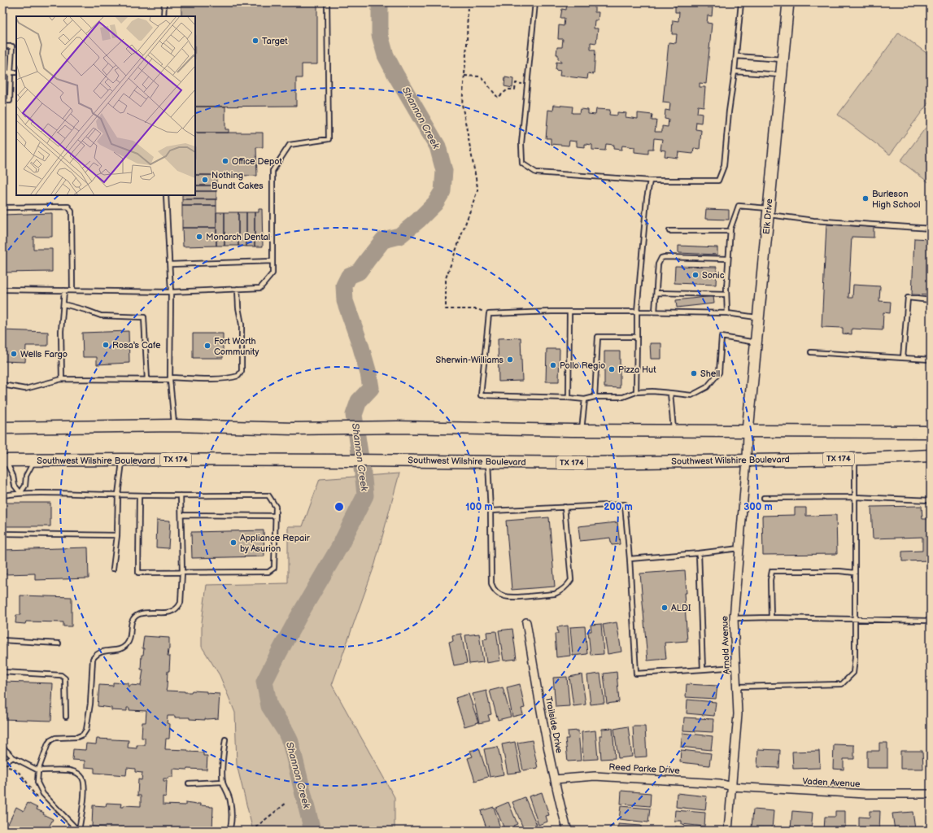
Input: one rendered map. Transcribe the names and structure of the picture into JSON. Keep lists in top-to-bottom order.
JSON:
{
  "streets": {
    "main road": ["TX 174", "Southwest Wilshire Boulevard"],
    "street": [
      "Elk Drive",
      "Arnold Avenue",
      "Trailside Drive",
      "Reed Parke Drive",
      "Vaden Avenue"
    ]
  },
  "crossings": [
    ["Elk Drive", "Arnold Avenue"],
    ["Southwest Wilshire Boulevard", "Arnold Avenue"],
    ["Arnold Avenue", "Reed Parke Drive"],
    ["Arnold Avenue", "Vaden Avenue"],
    ["Trailside Drive", "Reed Parke Drive"],
    ["Reed Parke Drive", "Vaden Avenue"]
  ],
  "water": ["Shannon Creek"],
  "places": [
    "Target",
    "Office Depot",
    "Nothing Bundt Cakes",
    "Burleson High School",
    "Monarch Dental",
    "Sonic",
    "Rosa's Cafe",
    "Fort Worth Community",
    "Wells Fargo",
    "Sherwin-Williams",
    "Pollo Regio",
    "Pizza Hut",
    "Shell",
    "Appliance Repair by Asurion",
    "ALDI"
  ],
  "rings": ["100 m", "200 m", "300 m"]
}
